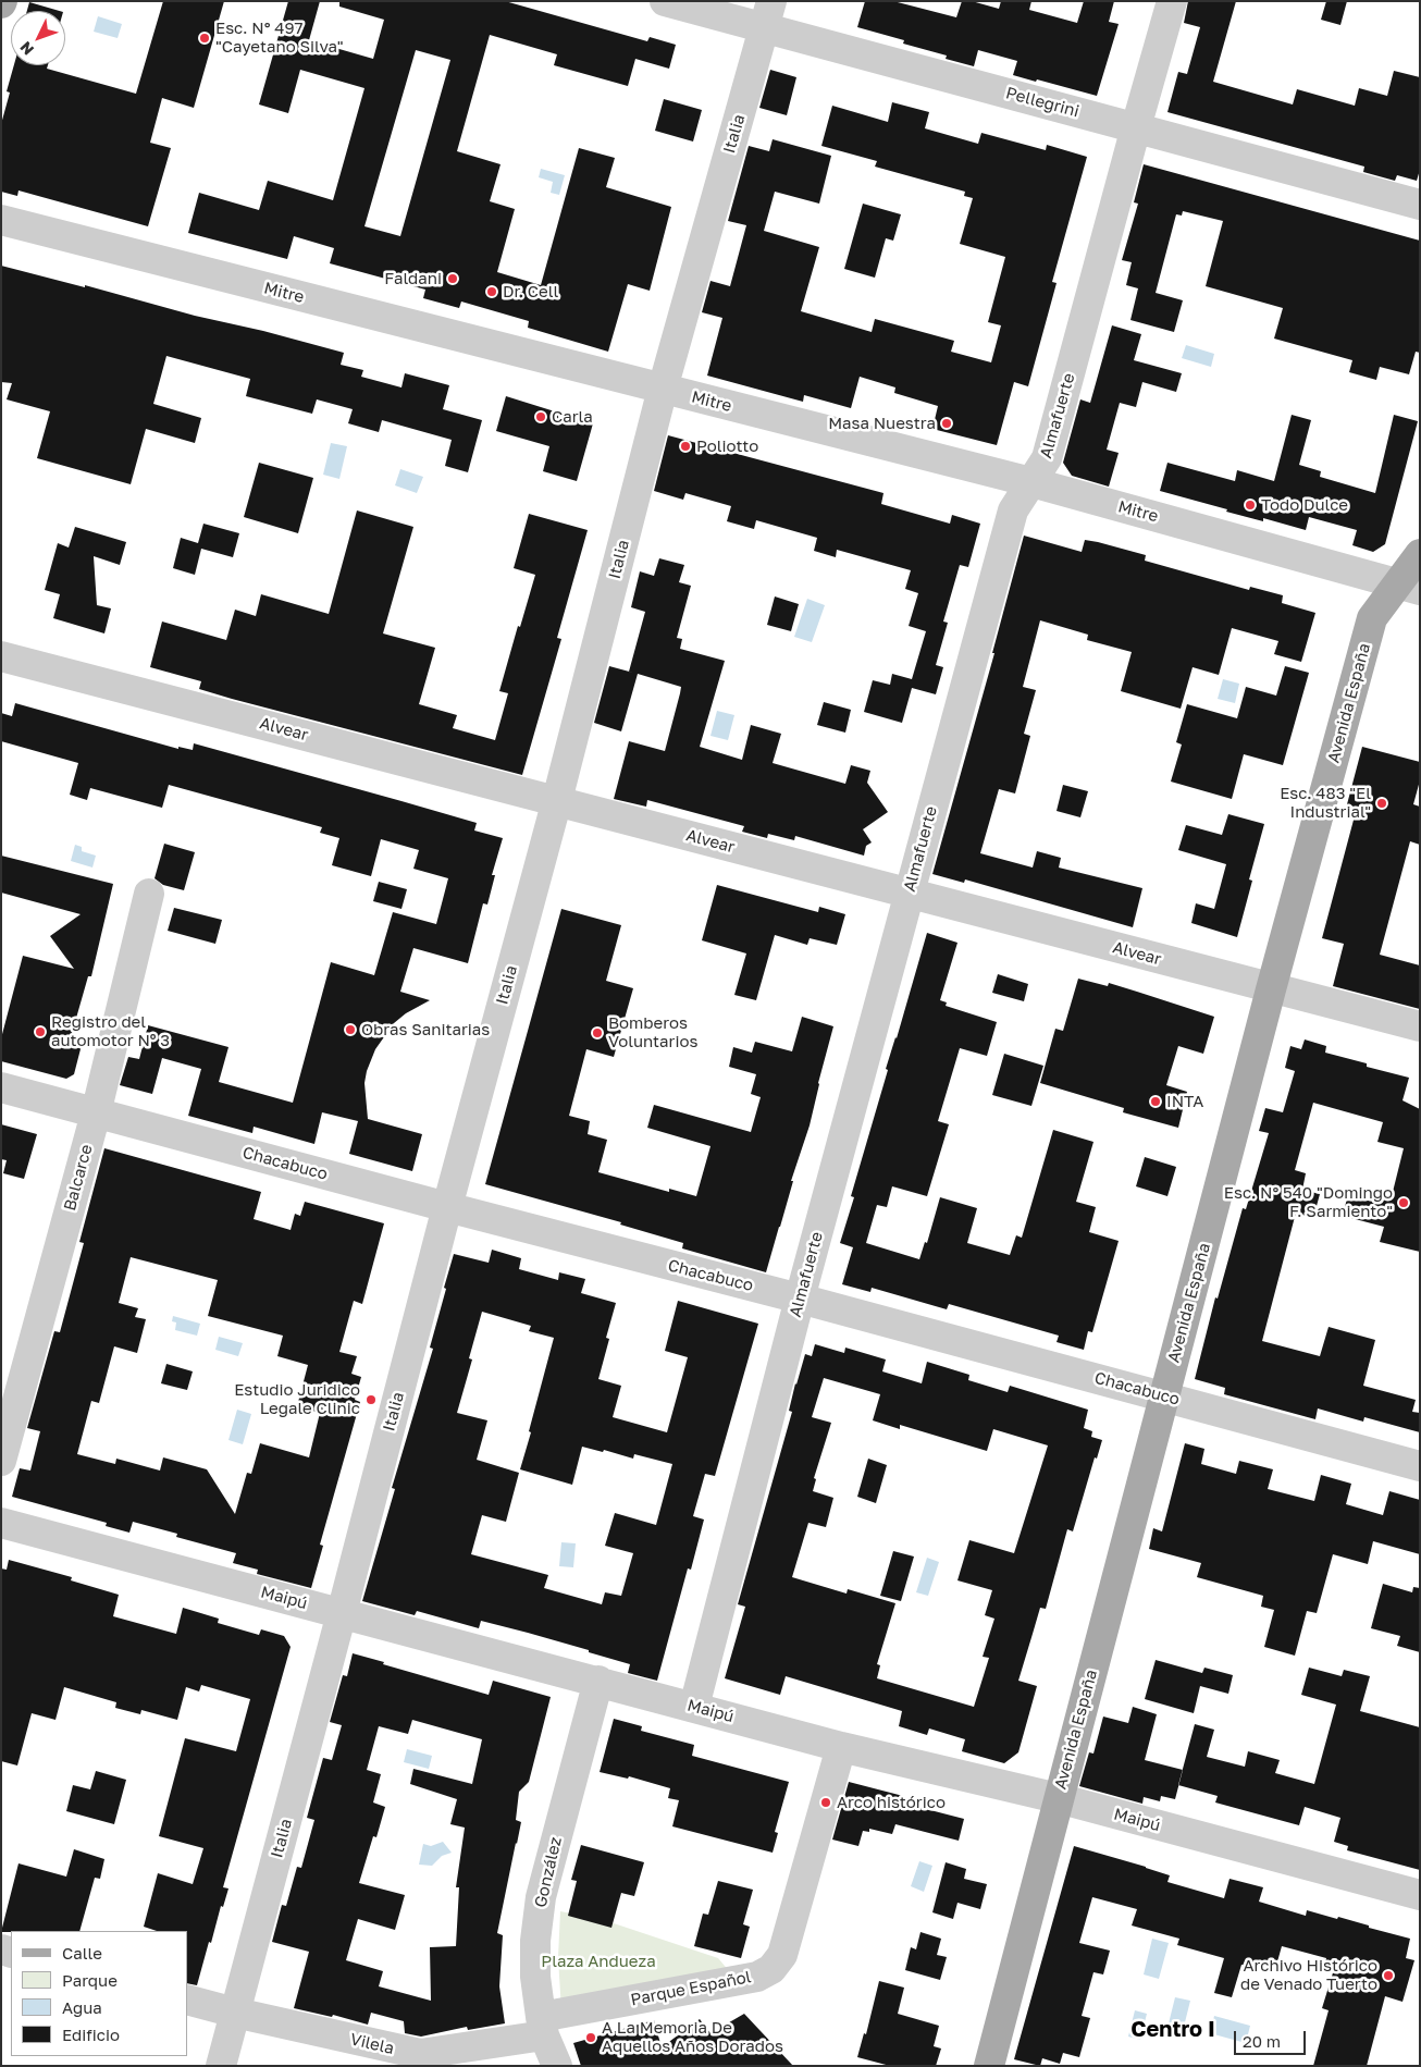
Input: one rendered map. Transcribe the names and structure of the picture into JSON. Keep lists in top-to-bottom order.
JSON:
{
  "streets": {
    "main road": ["Avenida España"],
    "street": [
      "Pellegrini",
      "Italia",
      "Mitre",
      "Almafuerte",
      "Alvear",
      "Chacabuco",
      "Balcarce",
      "Maipú",
      "González",
      "Parque Español",
      "Vilela"
    ]
  },
  "crossings": [
    ["Pellegrini", "Italia"],
    ["Pellegrini", "Almafuerte"],
    ["Italia", "Mitre"],
    ["Italia", "Alvear"],
    ["Italia", "Chacabuco"],
    ["Italia", "Maipú"],
    ["Italia", "Vilela"],
    ["Mitre", "Almafuerte"],
    ["Mitre", "Avenida España"],
    ["Almafuerte", "Alvear"],
    ["Almafuerte", "Chacabuco"],
    ["Almafuerte", "Maipú"],
    ["Avenida España", "Alvear"],
    ["Avenida España", "Chacabuco"],
    ["Avenida España", "Maipú"],
    ["Chacabuco", "Balcarce"],
    ["Maipú", "González"],
    ["Maipú", "Parque Español"],
    ["González", "Parque Español"],
    ["González", "Vilela"],
    ["Parque Español", "Vilela"]
  ],
  "districts": ["Centro I"],
  "parks": ["Plaza Andueza"],
  "places": [
    "Esc. N° 497 \"Cayetano Silva\"",
    "Faldani",
    "Dr. Cell",
    "Carla",
    "Masa Nuestra",
    "Poliotto",
    "Todo Dulce",
    "Esc. 483 \"El Industrial\"",
    "Obras Sanitarias",
    "Registro del automotor Nº 3",
    "Bomberos Voluntarios",
    "INTA",
    "Esc. N° 540 \"Domingo F. Sarmiento\"",
    "Estudio Juridico Legale Clinic",
    "Arco histórico",
    "Archivo Histórico de Venado Tuerto",
    "A La Memoria De Aquellos Años Dorados"
  ],
  "legend": [
    "Calle",
    "Parque",
    "Agua",
    "Edificio"
  ],
  "scale_bar": "20 m",
  "north": "bottom left"
}
